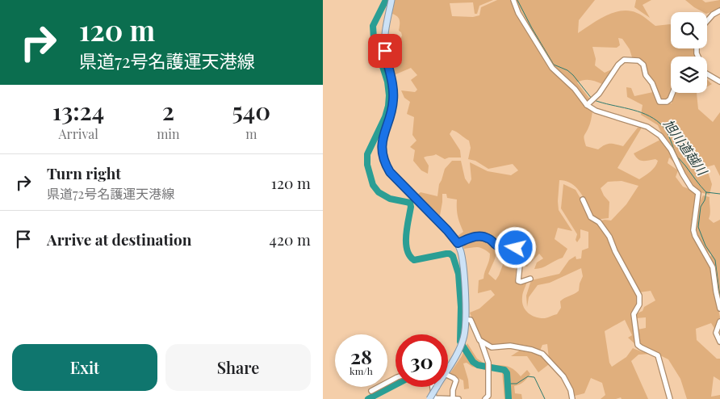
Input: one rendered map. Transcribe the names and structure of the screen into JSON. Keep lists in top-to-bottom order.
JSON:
{
  "water": ["旭川道越川"],
  "page": {
    "turn": ["120 m", "県道72号名護運天港線"],
    "eta": [
      "13:24",
      "Arrival",
      "2",
      "min",
      "540",
      "m"
    ],
    "list": [
      {
        "name": "Turn right",
        "note": "県道72号名護運天港線",
        "value": "120 m"
      },
      {
        "name": "Arrive at destination",
        "value": "420 m"
      }
    ],
    "speed": "28 km/h",
    "limit": "30",
    "buttons": ["Exit", "Share"]
  }
}
